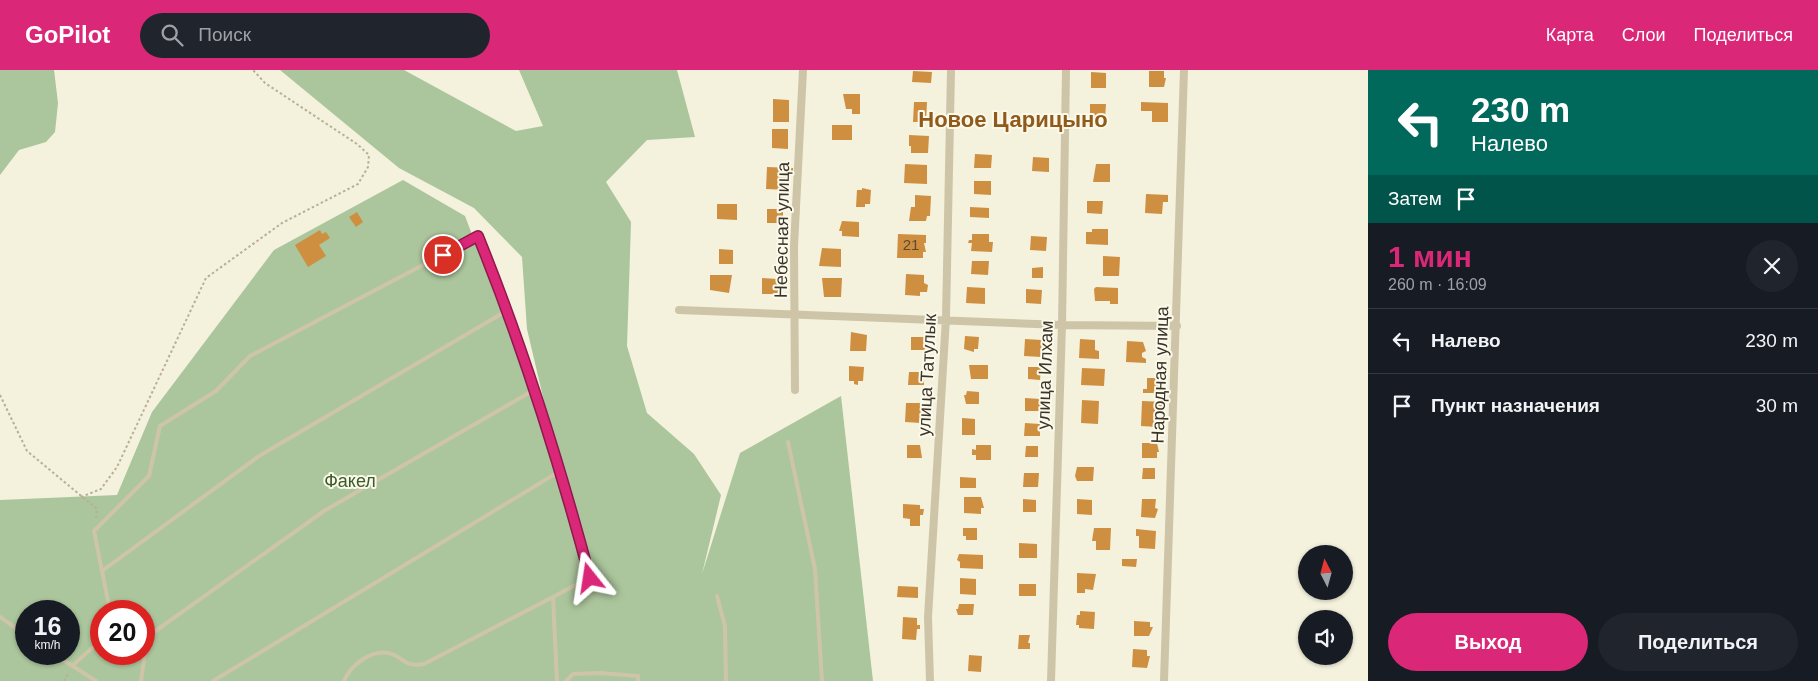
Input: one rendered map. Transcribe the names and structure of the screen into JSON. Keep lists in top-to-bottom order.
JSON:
{
  "streets": {
    "street": [
      "Небесная улица",
      "улица Татулык",
      "улица Илхам",
      "Народная улица"
    ]
  },
  "districts": ["Новое Царицыно"],
  "parks": ["Факел"],
  "house_numbers": ["21"],
  "north": "top",
  "page": {
    "header": "GoPilot",
    "search": "Поиск",
    "nav": ["Карта", "Слои", "Поделиться"],
    "turn": ["230 m", "Налево"],
    "then": "Затем",
    "heading": ["1 мин", "260 m · 16:09"],
    "list": [
      {
        "name": "Налево",
        "value": "230 m"
      },
      {
        "name": "Пункт назначения",
        "value": "30 m"
      }
    ],
    "speed": "16 km/h",
    "limit": "20",
    "buttons": ["Выход", "Поделиться"]
  }
}
